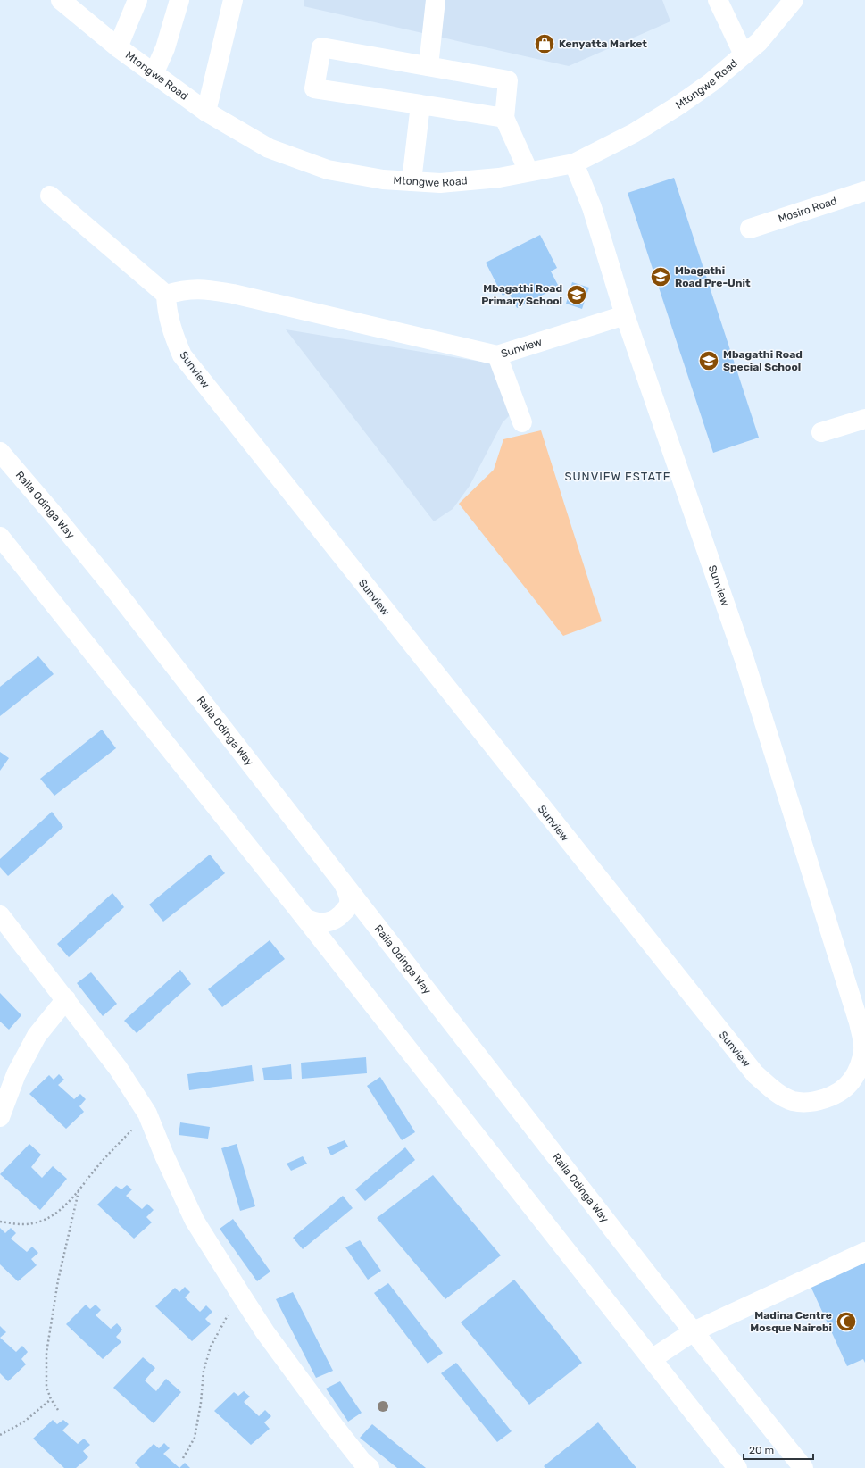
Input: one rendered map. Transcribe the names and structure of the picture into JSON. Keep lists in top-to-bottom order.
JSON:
{
  "streets": {
    "street": [
      "Mtongwe Road",
      "Mosiro Road",
      "Sunview",
      "Raila Odinga Way"
    ]
  },
  "crossings": [
    ["Mtongwe Road", "Sunview"]
  ],
  "districts": ["SUNVIEW ESTATE"],
  "places": {
    "shop": ["Kenyatta Market"],
    "school or university": ["Mbagathi Road Pre-Unit", "Mbagathi Road Primary School", "Mbagathi Road Special School"],
    "mosque": ["Madina Centre Mosque Nairobi"]
  },
  "scale_bar": "20 m"
}
